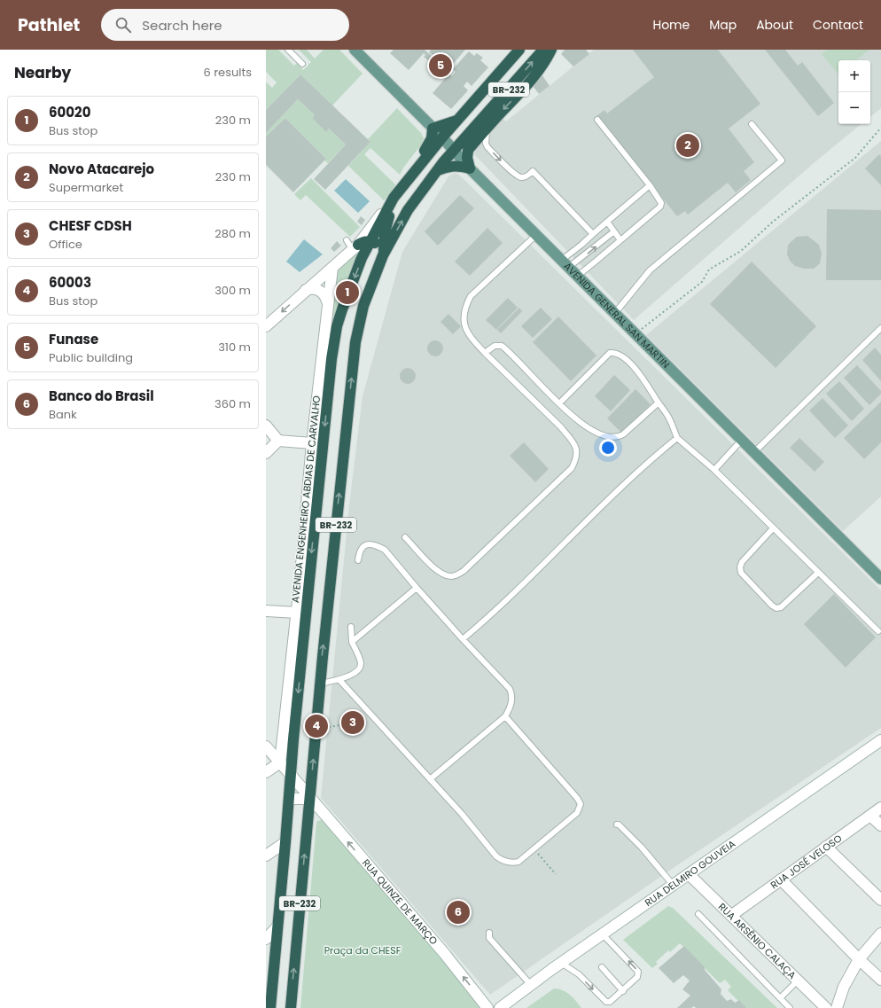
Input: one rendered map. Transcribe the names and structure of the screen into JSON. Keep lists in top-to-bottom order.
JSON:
{
  "streets": {
    "highway": ["BR-232", "AVENIDA ENGENHEIRO ABDIAS DE CARVALHO"],
    "main road": ["AVENIDA GENERAL SAN MARTIN"],
    "street": [
      "RUA JOSÉ VELOSO",
      "RUA DELMIRO GOUVEIA",
      "RUA QUINZE DE MARÇO",
      "RUA ARSÊNIO CALAÇA"
    ]
  },
  "crossings": [
    ["BR-232", "AVENIDA GENERAL SAN MARTIN"],
    ["BR-232", "RUA QUINZE DE MARÇO"],
    ["AVENIDA GENERAL SAN MARTIN", "AVENIDA ENGENHEIRO ABDIAS DE CARVALHO"],
    ["AVENIDA ENGENHEIRO ABDIAS DE CARVALHO", "RUA QUINZE DE MARÇO"],
    ["RUA JOSÉ VELOSO", "RUA ARSÊNIO CALAÇA"],
    ["RUA DELMIRO GOUVEIA", "RUA ARSÊNIO CALAÇA"]
  ],
  "one_way": ["RUA QUINZE DE MARÇO"],
  "parks": ["Praça da CHESF"],
  "page": {
    "header": "Pathlet",
    "search": "Search here",
    "nav": [
      "Home",
      "Map",
      "About",
      "Contact"
    ],
    "heading": ["Nearby", "6 results"],
    "pins": [
      "5",
      "2",
      "1",
      "3",
      "4",
      "6"
    ],
    "map_buttons": ["+", "−"],
    "list": [
      {
        "mark": "1",
        "name": "60020",
        "note": "Bus stop",
        "value": "230 m"
      },
      {
        "mark": "2",
        "name": "Novo Atacarejo",
        "note": "Supermarket",
        "value": "230 m"
      },
      {
        "mark": "3",
        "name": "CHESF CDSH",
        "note": "Office",
        "value": "280 m"
      },
      {
        "mark": "4",
        "name": "60003",
        "note": "Bus stop",
        "value": "300 m"
      },
      {
        "mark": "5",
        "name": "Funase",
        "note": "Public building",
        "value": "310 m"
      },
      {
        "mark": "6",
        "name": "Banco do Brasil",
        "note": "Bank",
        "value": "360 m"
      }
    ]
  }
}
